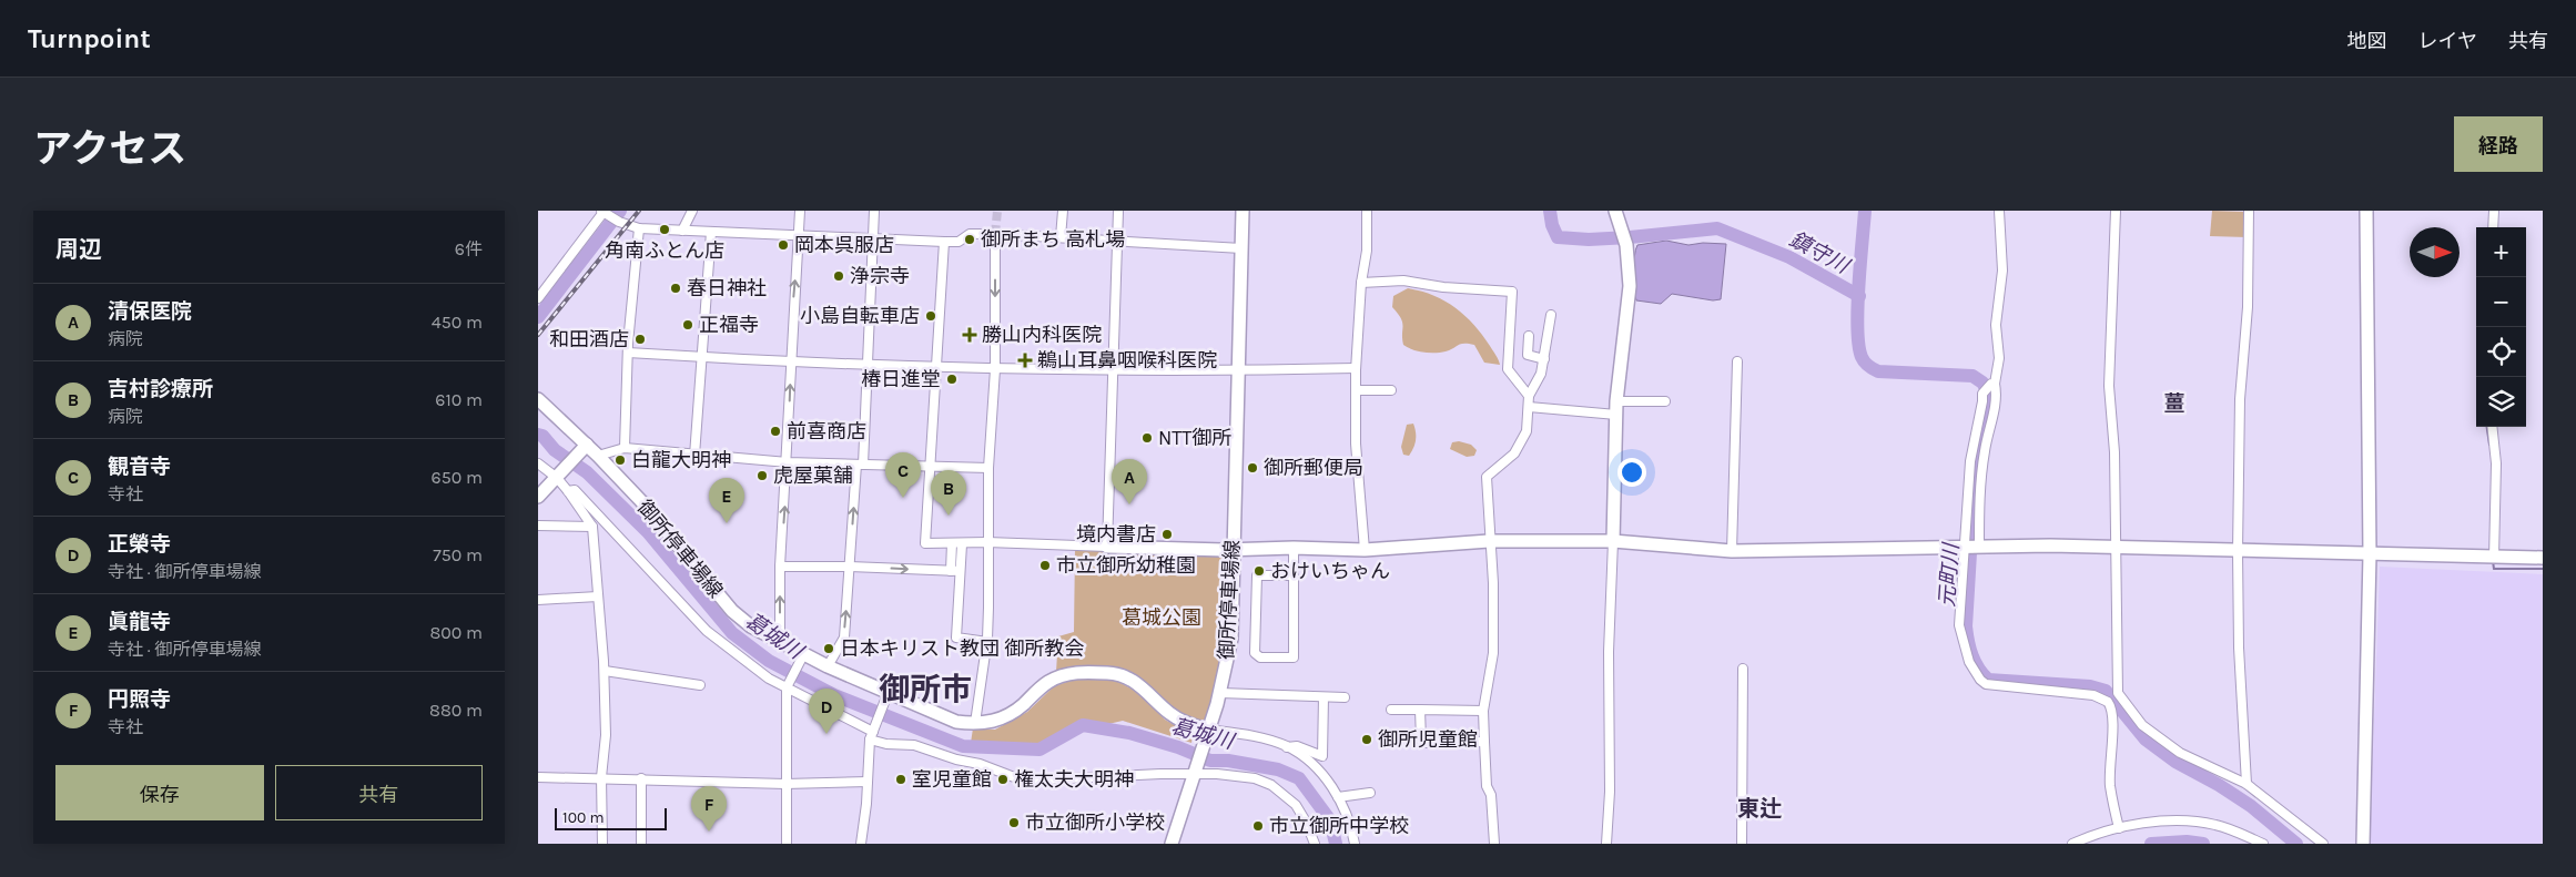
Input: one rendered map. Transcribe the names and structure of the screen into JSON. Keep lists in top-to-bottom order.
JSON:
{
  "streets": {
    "street": ["御所停車場線"]
  },
  "districts": ["薑", "御所市", "東辻"],
  "water": ["鎮守川", "元町川", "葛城川"],
  "parks": ["葛城公園"],
  "places": {
    "other": [
      "角南ふとん店",
      "御所まち 高札場",
      "岡本呉服店",
      "浄宗寺",
      "春日神社",
      "小島自転車店",
      "正福寺",
      "和田酒店",
      "椿日進堂",
      "前喜商店",
      "NTT御所",
      "白龍大明神",
      "御所郵便局",
      "虎屋菓舗",
      "境内書店",
      "市立御所幼稚園",
      "おけいちゃん",
      "日本キリスト教団 御所教会",
      "御所児童館",
      "室児童館",
      "権太夫大明神",
      "市立御所小学校",
      "市立御所中学校"
    ],
    "health": ["勝山内科医院", "鵜山耳鼻咽喉科医院"]
  },
  "scale_bar": "100 m",
  "north": "right",
  "page": {
    "header": "Turnpoint",
    "nav": ["地図", "レイヤ", "共有"],
    "title": "アクセス",
    "buttons": [
      "経路",
      ["保存", "共有"]
    ],
    "heading": ["周辺", "6件"],
    "map_buttons": ["+", "−"],
    "list": [
      {
        "mark": "A",
        "name": "清保医院",
        "note": "病院",
        "value": "450 m"
      },
      {
        "mark": "B",
        "name": "吉村診療所",
        "note": "病院",
        "value": "610 m"
      },
      {
        "mark": "C",
        "name": "観音寺",
        "note": "寺社",
        "value": "650 m"
      },
      {
        "mark": "D",
        "name": "正榮寺",
        "note": "寺社 · 御所停車場線",
        "value": "750 m"
      },
      {
        "mark": "E",
        "name": "眞龍寺",
        "note": "寺社 · 御所停車場線",
        "value": "800 m"
      },
      {
        "mark": "F",
        "name": "円照寺",
        "note": "寺社",
        "value": "880 m"
      }
    ],
    "pins": [
      "C",
      "A",
      "B",
      "E",
      "D",
      "F"
    ],
    "scale": "100 m"
  }
}
